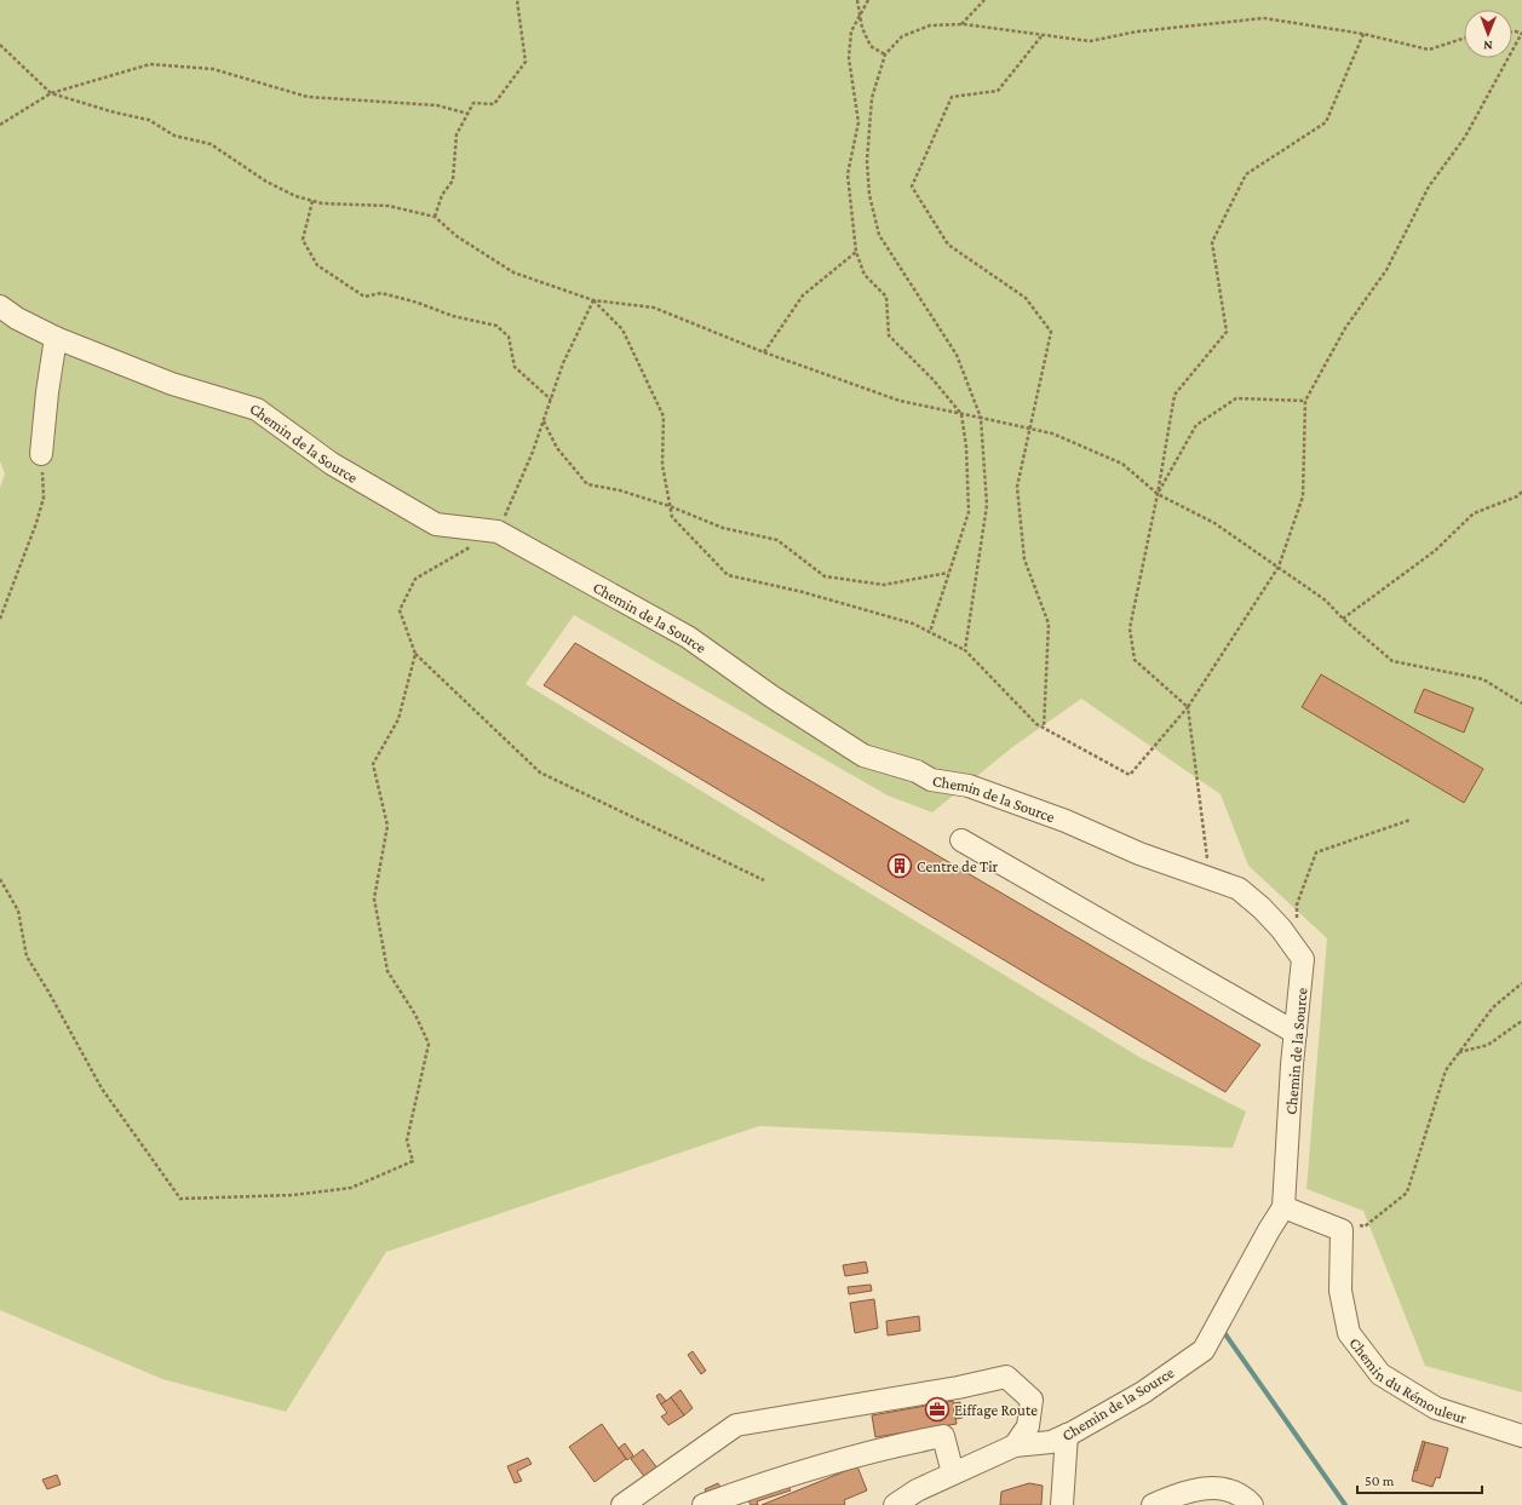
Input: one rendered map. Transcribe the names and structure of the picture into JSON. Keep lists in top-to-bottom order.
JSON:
{
  "streets": {
    "street": ["Chemin de la Source", "Chemin du Rémouleur"]
  },
  "crossings": [
    ["Chemin de la Source", "Chemin du Rémouleur"]
  ],
  "places": {
    "building": ["Centre de Tir"],
    "office": ["Eiffage Route"]
  },
  "scale_bar": "50 m",
  "north": "bottom"
}
